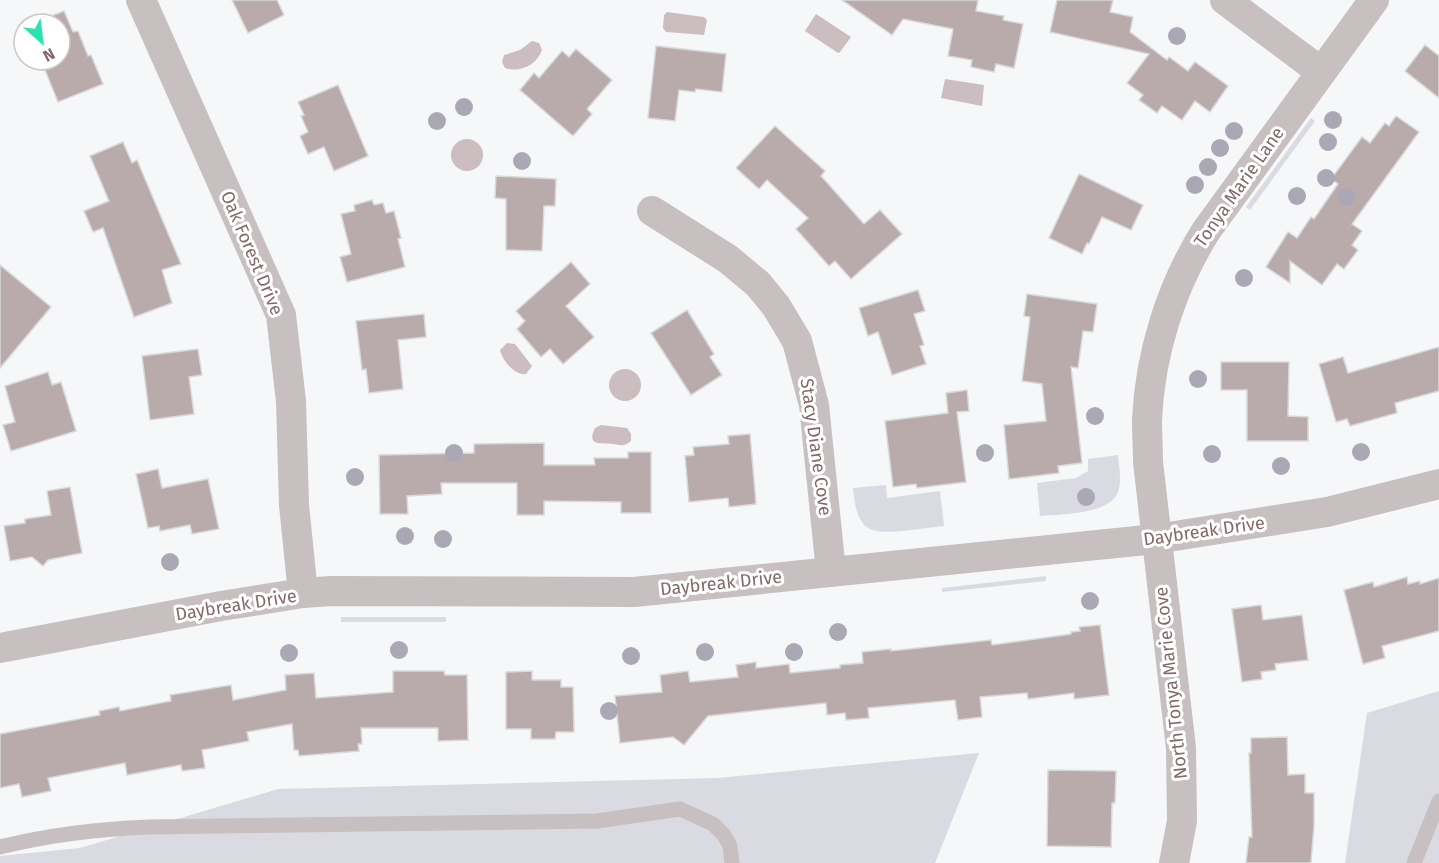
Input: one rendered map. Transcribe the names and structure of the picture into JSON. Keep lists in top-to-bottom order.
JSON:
{
  "streets": {
    "street": [
      "Tonya Marie Lane",
      "Oak Forest Drive",
      "Stacy Diane Cove",
      "Daybreak Drive",
      "North Tonya Marie Cove"
    ]
  },
  "crossings": [
    ["Tonya Marie Lane", "Daybreak Drive"],
    ["Tonya Marie Lane", "North Tonya Marie Cove"],
    ["Oak Forest Drive", "Daybreak Drive"],
    ["Stacy Diane Cove", "Daybreak Drive"],
    ["Daybreak Drive", "North Tonya Marie Cove"]
  ],
  "north": "bottom right"
}
